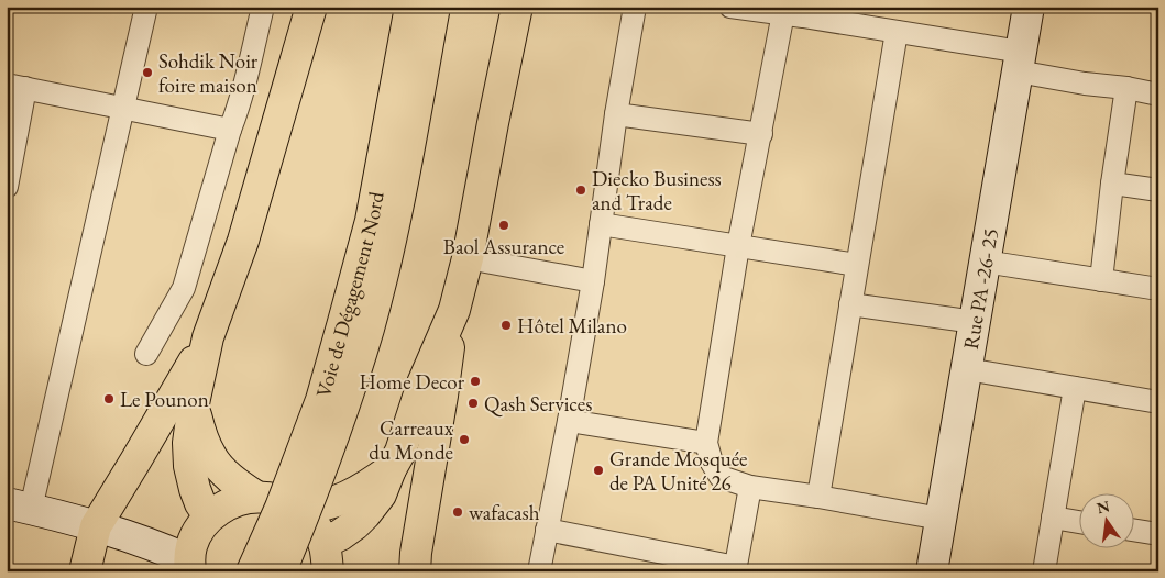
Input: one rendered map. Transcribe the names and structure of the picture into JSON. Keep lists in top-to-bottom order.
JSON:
{
  "streets": {
    "main road": ["Voie de Dégagement Nord"],
    "street": ["Rue PA -26- 25"]
  },
  "places": [
    "Sohdik Noir foire maison",
    "Diecko Business and Trade",
    "Baol Assurance",
    "Hôtel Milano",
    "Home Decor",
    "Le Pounon",
    "Qash Services",
    "Carreaux du Monde",
    "Grande Mosquée de PA Unité 26",
    "wafacash"
  ],
  "north": "top"
}
